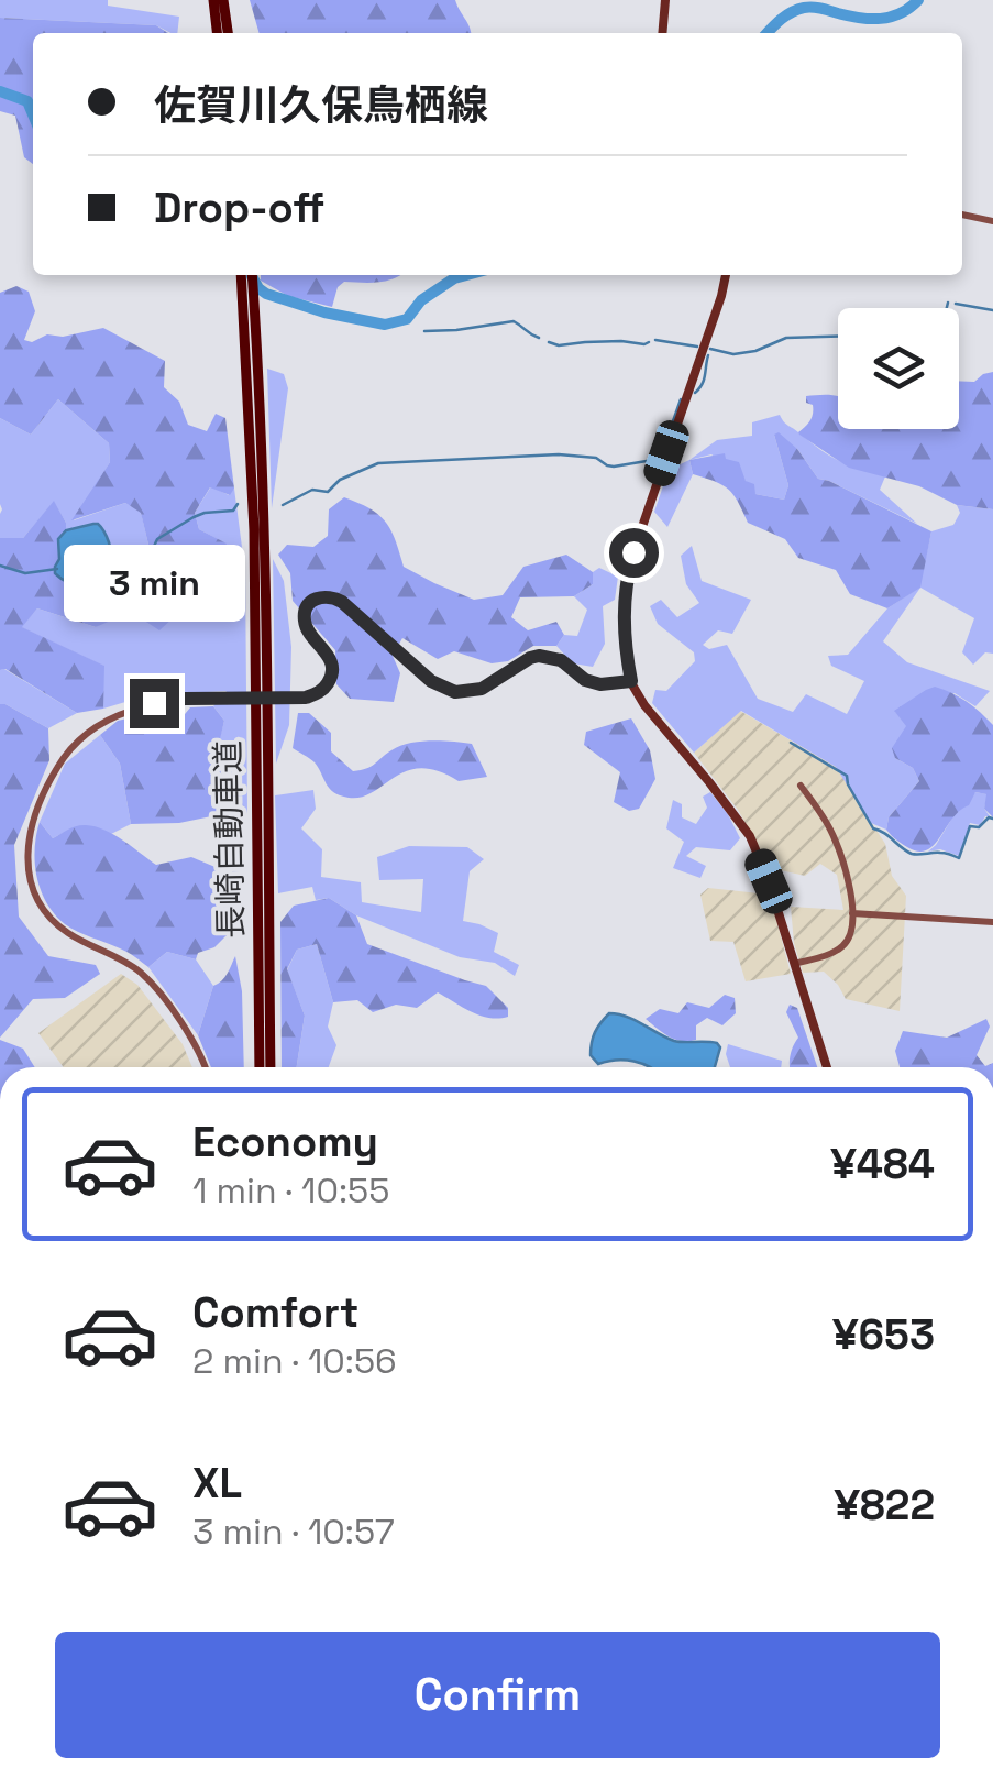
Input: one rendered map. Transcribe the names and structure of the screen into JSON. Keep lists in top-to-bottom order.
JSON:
{
  "streets": {
    "highway": ["長崎自動車道"]
  },
  "page": {
    "banner": ["佐賀川久保鳥栖線", "Drop-off"],
    "bubble": "3 min",
    "list": [
      {
        "name": "Economy",
        "note": "1 min · 10:55",
        "value": "¥484"
      },
      {
        "name": "Comfort",
        "note": "2 min · 10:56",
        "value": "¥653"
      },
      {
        "name": "XL",
        "note": "3 min · 10:57",
        "value": "¥822"
      }
    ],
    "buttons": "Confirm"
  }
}
